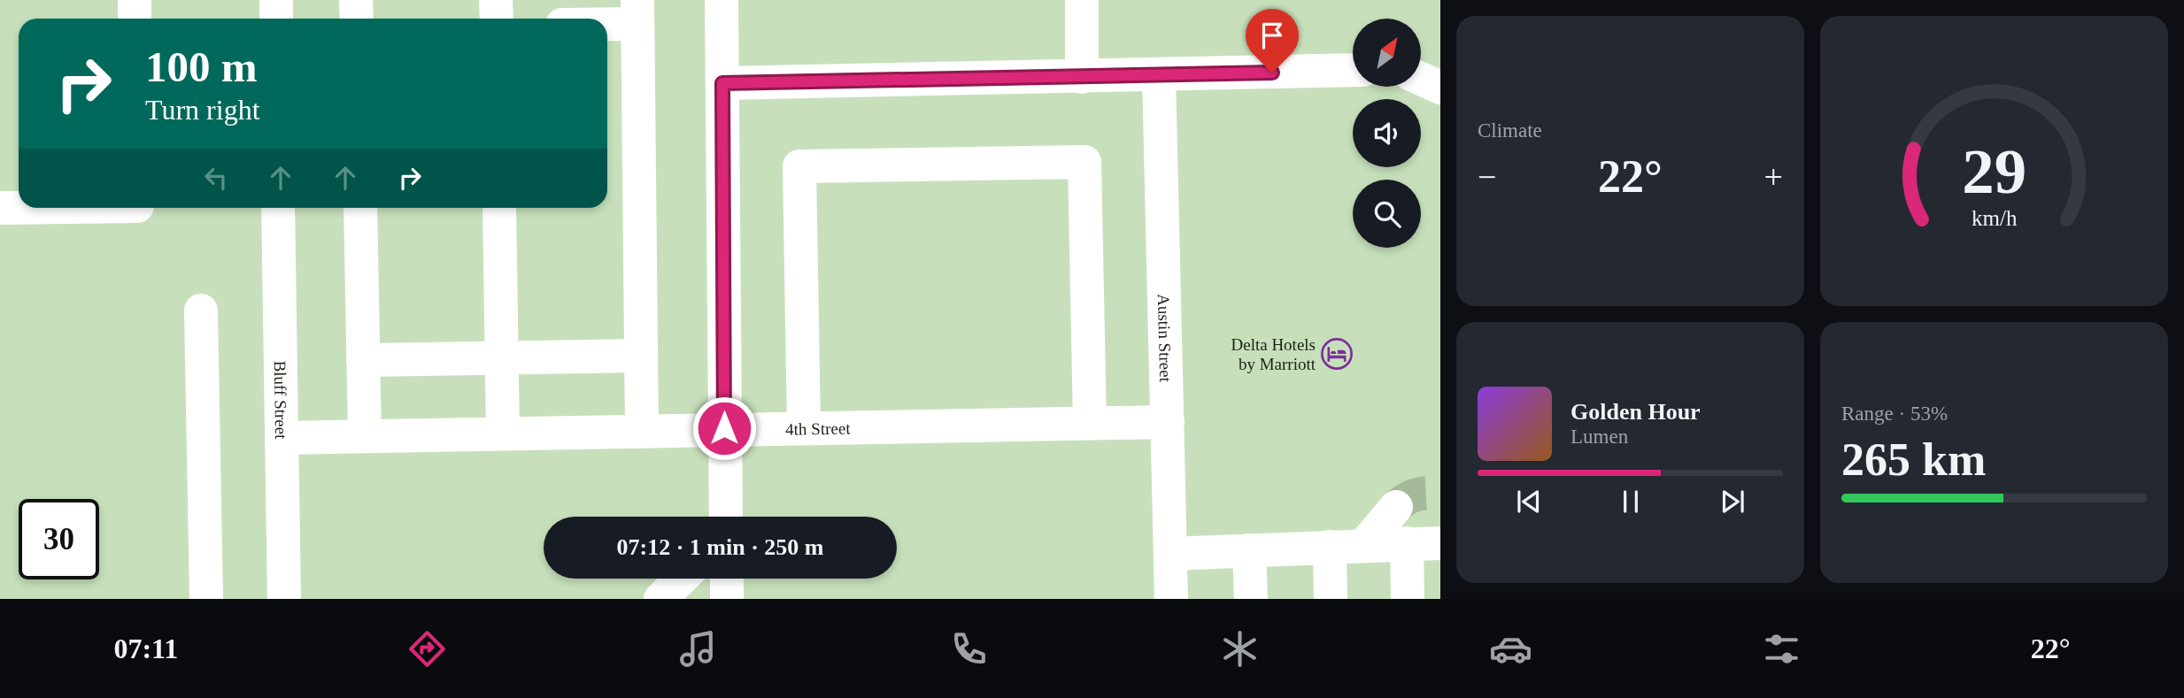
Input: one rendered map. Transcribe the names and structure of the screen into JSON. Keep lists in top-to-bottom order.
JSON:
{
  "streets": {
    "street": ["Austin Street", "Bluff Street", "4th Street"]
  },
  "crossings": [
    ["Austin Street", "4th Street"],
    ["Bluff Street", "4th Street"]
  ],
  "places": {
    "hotel": ["Delta Hotels by Marriott"]
  },
  "north": "top right",
  "page": {
    "tile": [
      "Climate",
      ["Range · 53%", "265 km"]
    ],
    "turn": ["100 m", "Turn right"],
    "heat": ["−", "22°", "+"],
    "song": ["Golden Hour", "Lumen"],
    "limit": "30",
    "trip": "07:12 · 1 min · 250 m",
    "tabs": ["07:11", "22°"],
    "gauge": ["29", "km/h"]
  }
}
